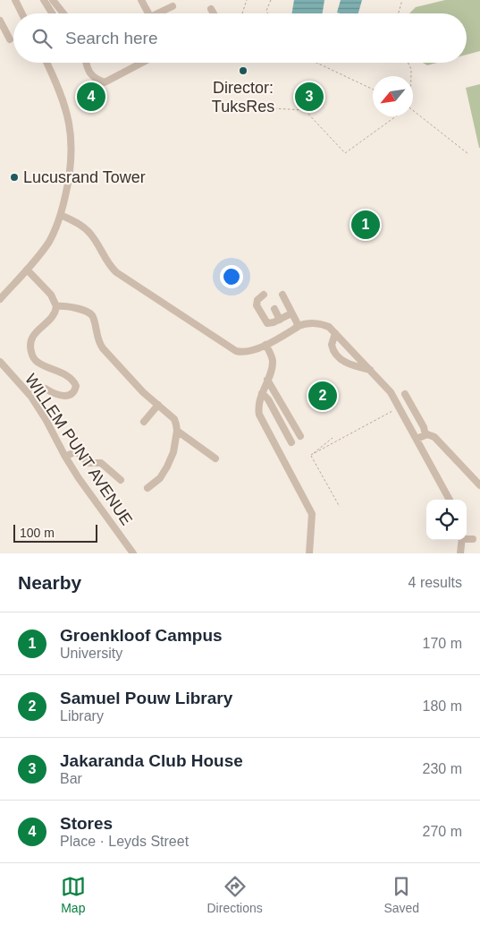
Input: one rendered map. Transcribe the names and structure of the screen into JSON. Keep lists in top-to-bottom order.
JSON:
{
  "streets": {
    "street": ["WILLEM PUNT AVENUE"]
  },
  "places": ["Director: TuksRes", "Lucusrand Tower"],
  "scale_bar": "100 m",
  "north": "bottom left",
  "page": {
    "search": "Search here",
    "pins": [
      "3",
      "4",
      "1",
      "2"
    ],
    "scale": "100 m",
    "heading": ["Nearby", "4 results"],
    "list": [
      {
        "mark": "1",
        "name": "Groenkloof Campus",
        "note": "University",
        "value": "170 m"
      },
      {
        "mark": "2",
        "name": "Samuel Pouw Library",
        "note": "Library",
        "value": "180 m"
      },
      {
        "mark": "3",
        "name": "Jakaranda Club House",
        "note": "Bar",
        "value": "230 m"
      },
      {
        "mark": "4",
        "name": "Stores",
        "note": "Place · Leyds Street",
        "value": "270 m"
      }
    ],
    "nav": ["Map", "Directions", "Saved"]
  }
}
